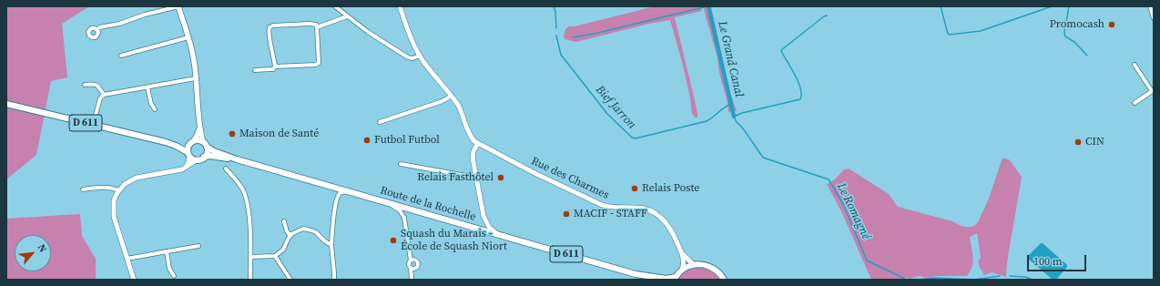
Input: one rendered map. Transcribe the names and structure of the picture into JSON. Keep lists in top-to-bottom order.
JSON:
{
  "streets": {
    "main road": ["D 611", "Route de la Rochelle"],
    "street": ["Rue des Charmes"]
  },
  "crossings": [
    ["D 611", "Route de la Rochelle"]
  ],
  "water": ["Le Grand Canal", "Bief Jarron", "Le Romagné"],
  "places": [
    "Promocash",
    "Maison de Santé",
    "Futbol Futbol",
    "CIN",
    "Relais Fasthôtel",
    "Relais Poste",
    "MACIF - STAFF",
    "Squash du Marais - École de Squash Niort"
  ],
  "scale_bar": "100 m",
  "north": "top right"
}
